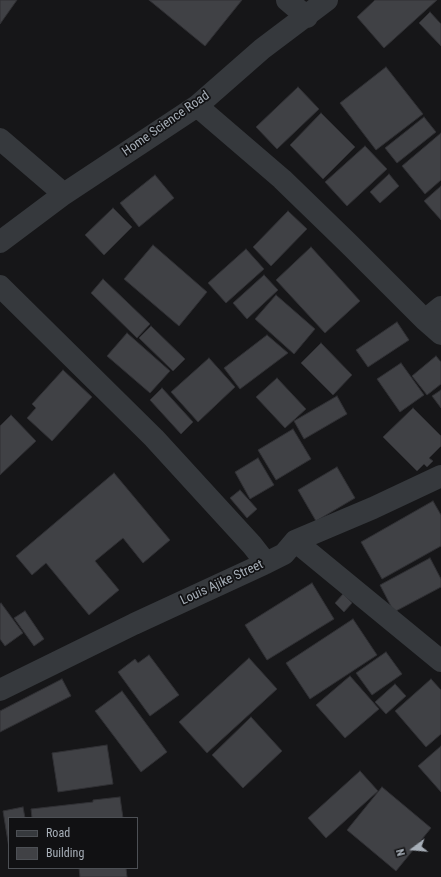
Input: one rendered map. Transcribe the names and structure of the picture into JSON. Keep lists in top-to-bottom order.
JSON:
{
  "streets": {
    "street": ["Home Science Road", "Louis Ajike Street"]
  },
  "legend": ["Road", "Building"],
  "north": "left"
}
